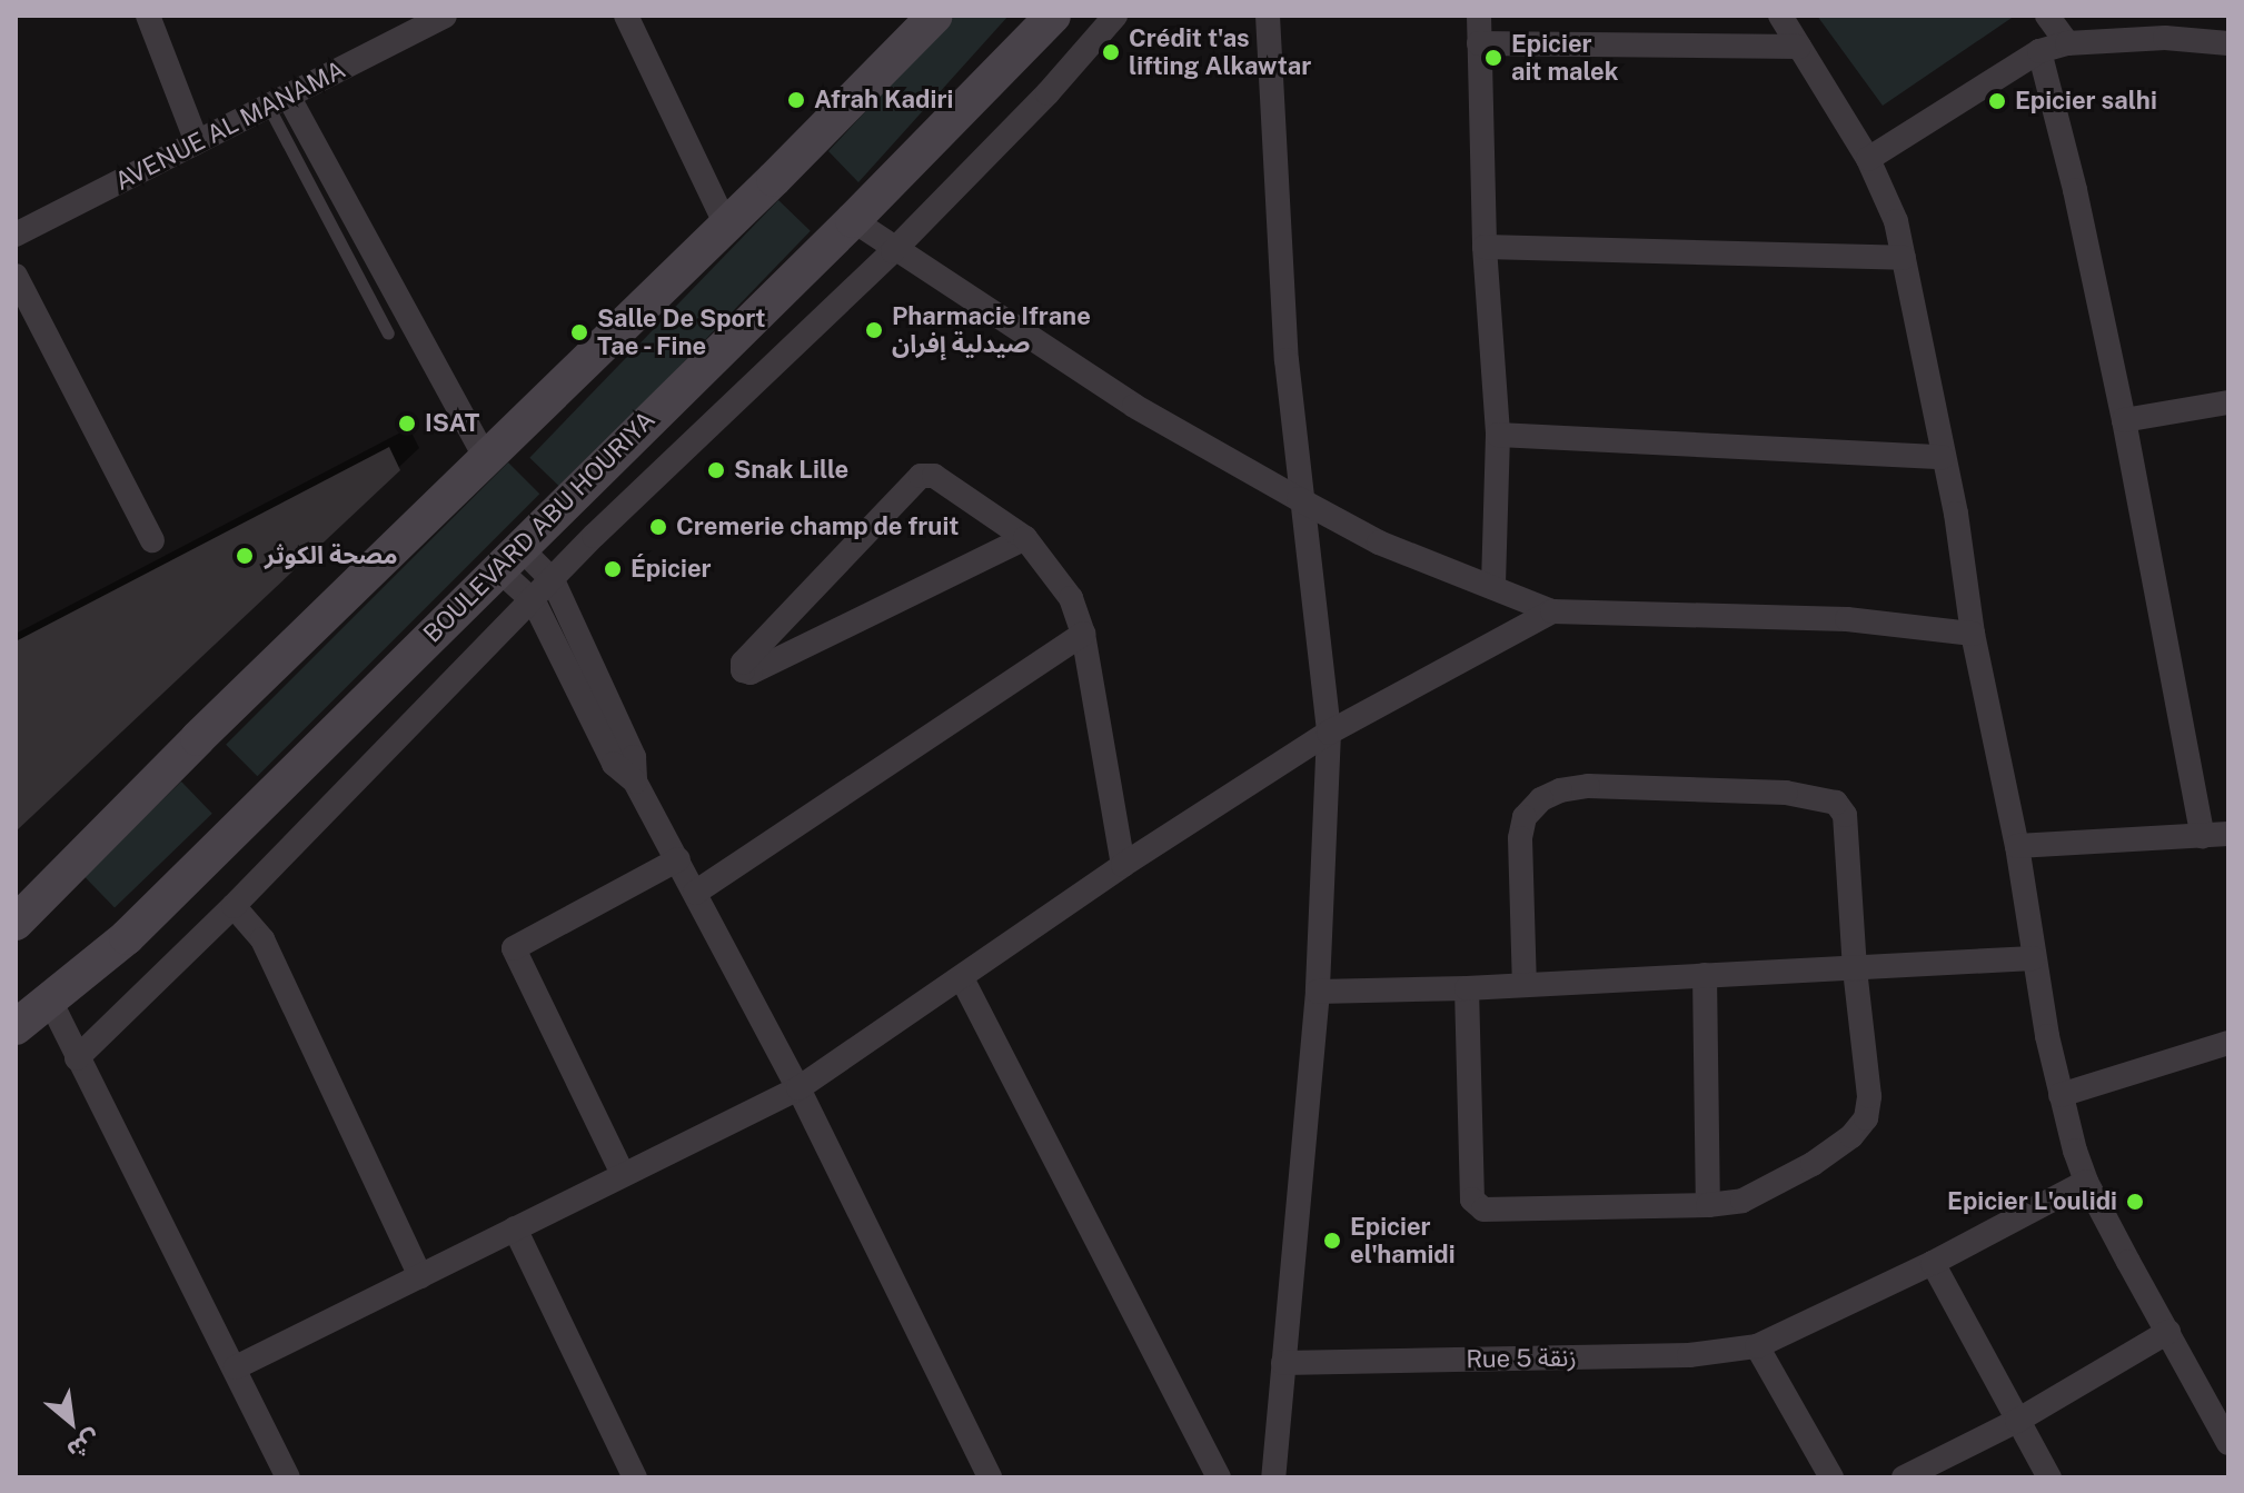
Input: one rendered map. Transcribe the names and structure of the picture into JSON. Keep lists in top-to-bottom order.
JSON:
{
  "streets": {
    "main road": ["BOULEVARD ABU HOURIYA"],
    "street": ["AVENUE AL MANAMA", "Rue 5 زنقة"]
  },
  "places": [
    "Crédit t'as lifting Alkawtar",
    "Epicier ait malek",
    "Afrah Kadiri",
    "Epicier salhi",
    "Pharmacie Ifrane صيدلية إفران",
    "Salle De Sport Tae - Fine",
    "ISAT",
    "Snak Lille",
    "Cremerie champ de fruit",
    "مصحة الكوثر",
    "Épicier",
    "Epicier L'oulidi",
    "Epicier el'hamidi"
  ],
  "north": "bottom right"
}
